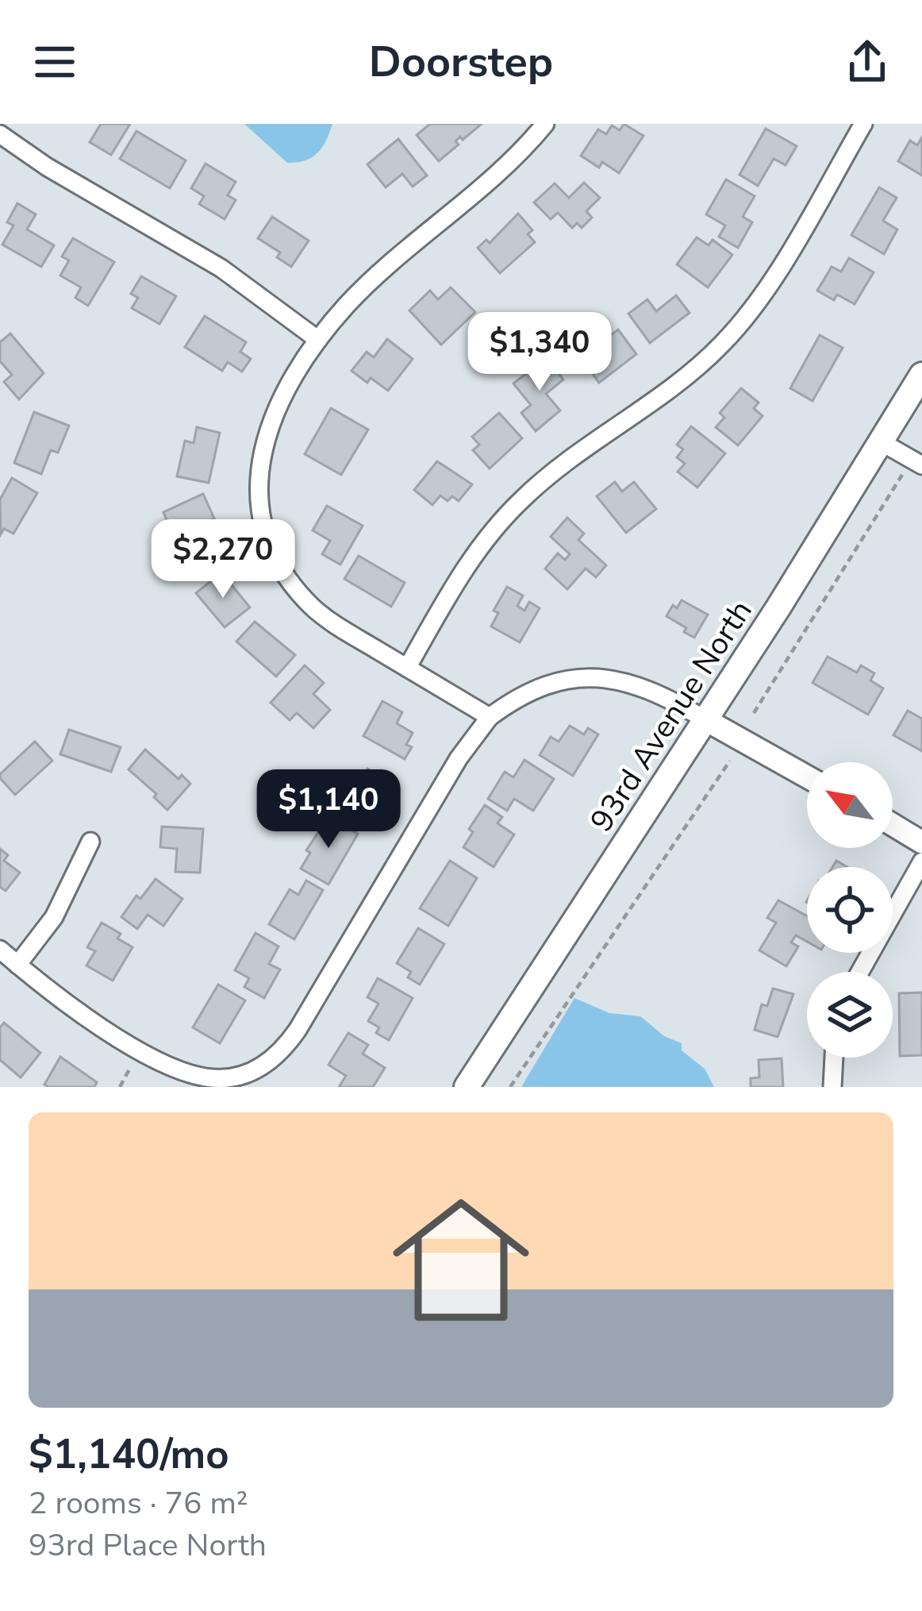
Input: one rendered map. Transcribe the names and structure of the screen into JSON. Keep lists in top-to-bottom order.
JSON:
{
  "streets": {
    "main road": ["93rd Avenue North"]
  },
  "north": "top left",
  "page": {
    "header": "Doorstep",
    "price": ["$1,340", "$2,270", "$1,140"],
    "list": [
      {
        "name": "$1,140/mo",
        "note": "2 rooms · 76 m² · 93rd Place North"
      }
    ]
  }
}
